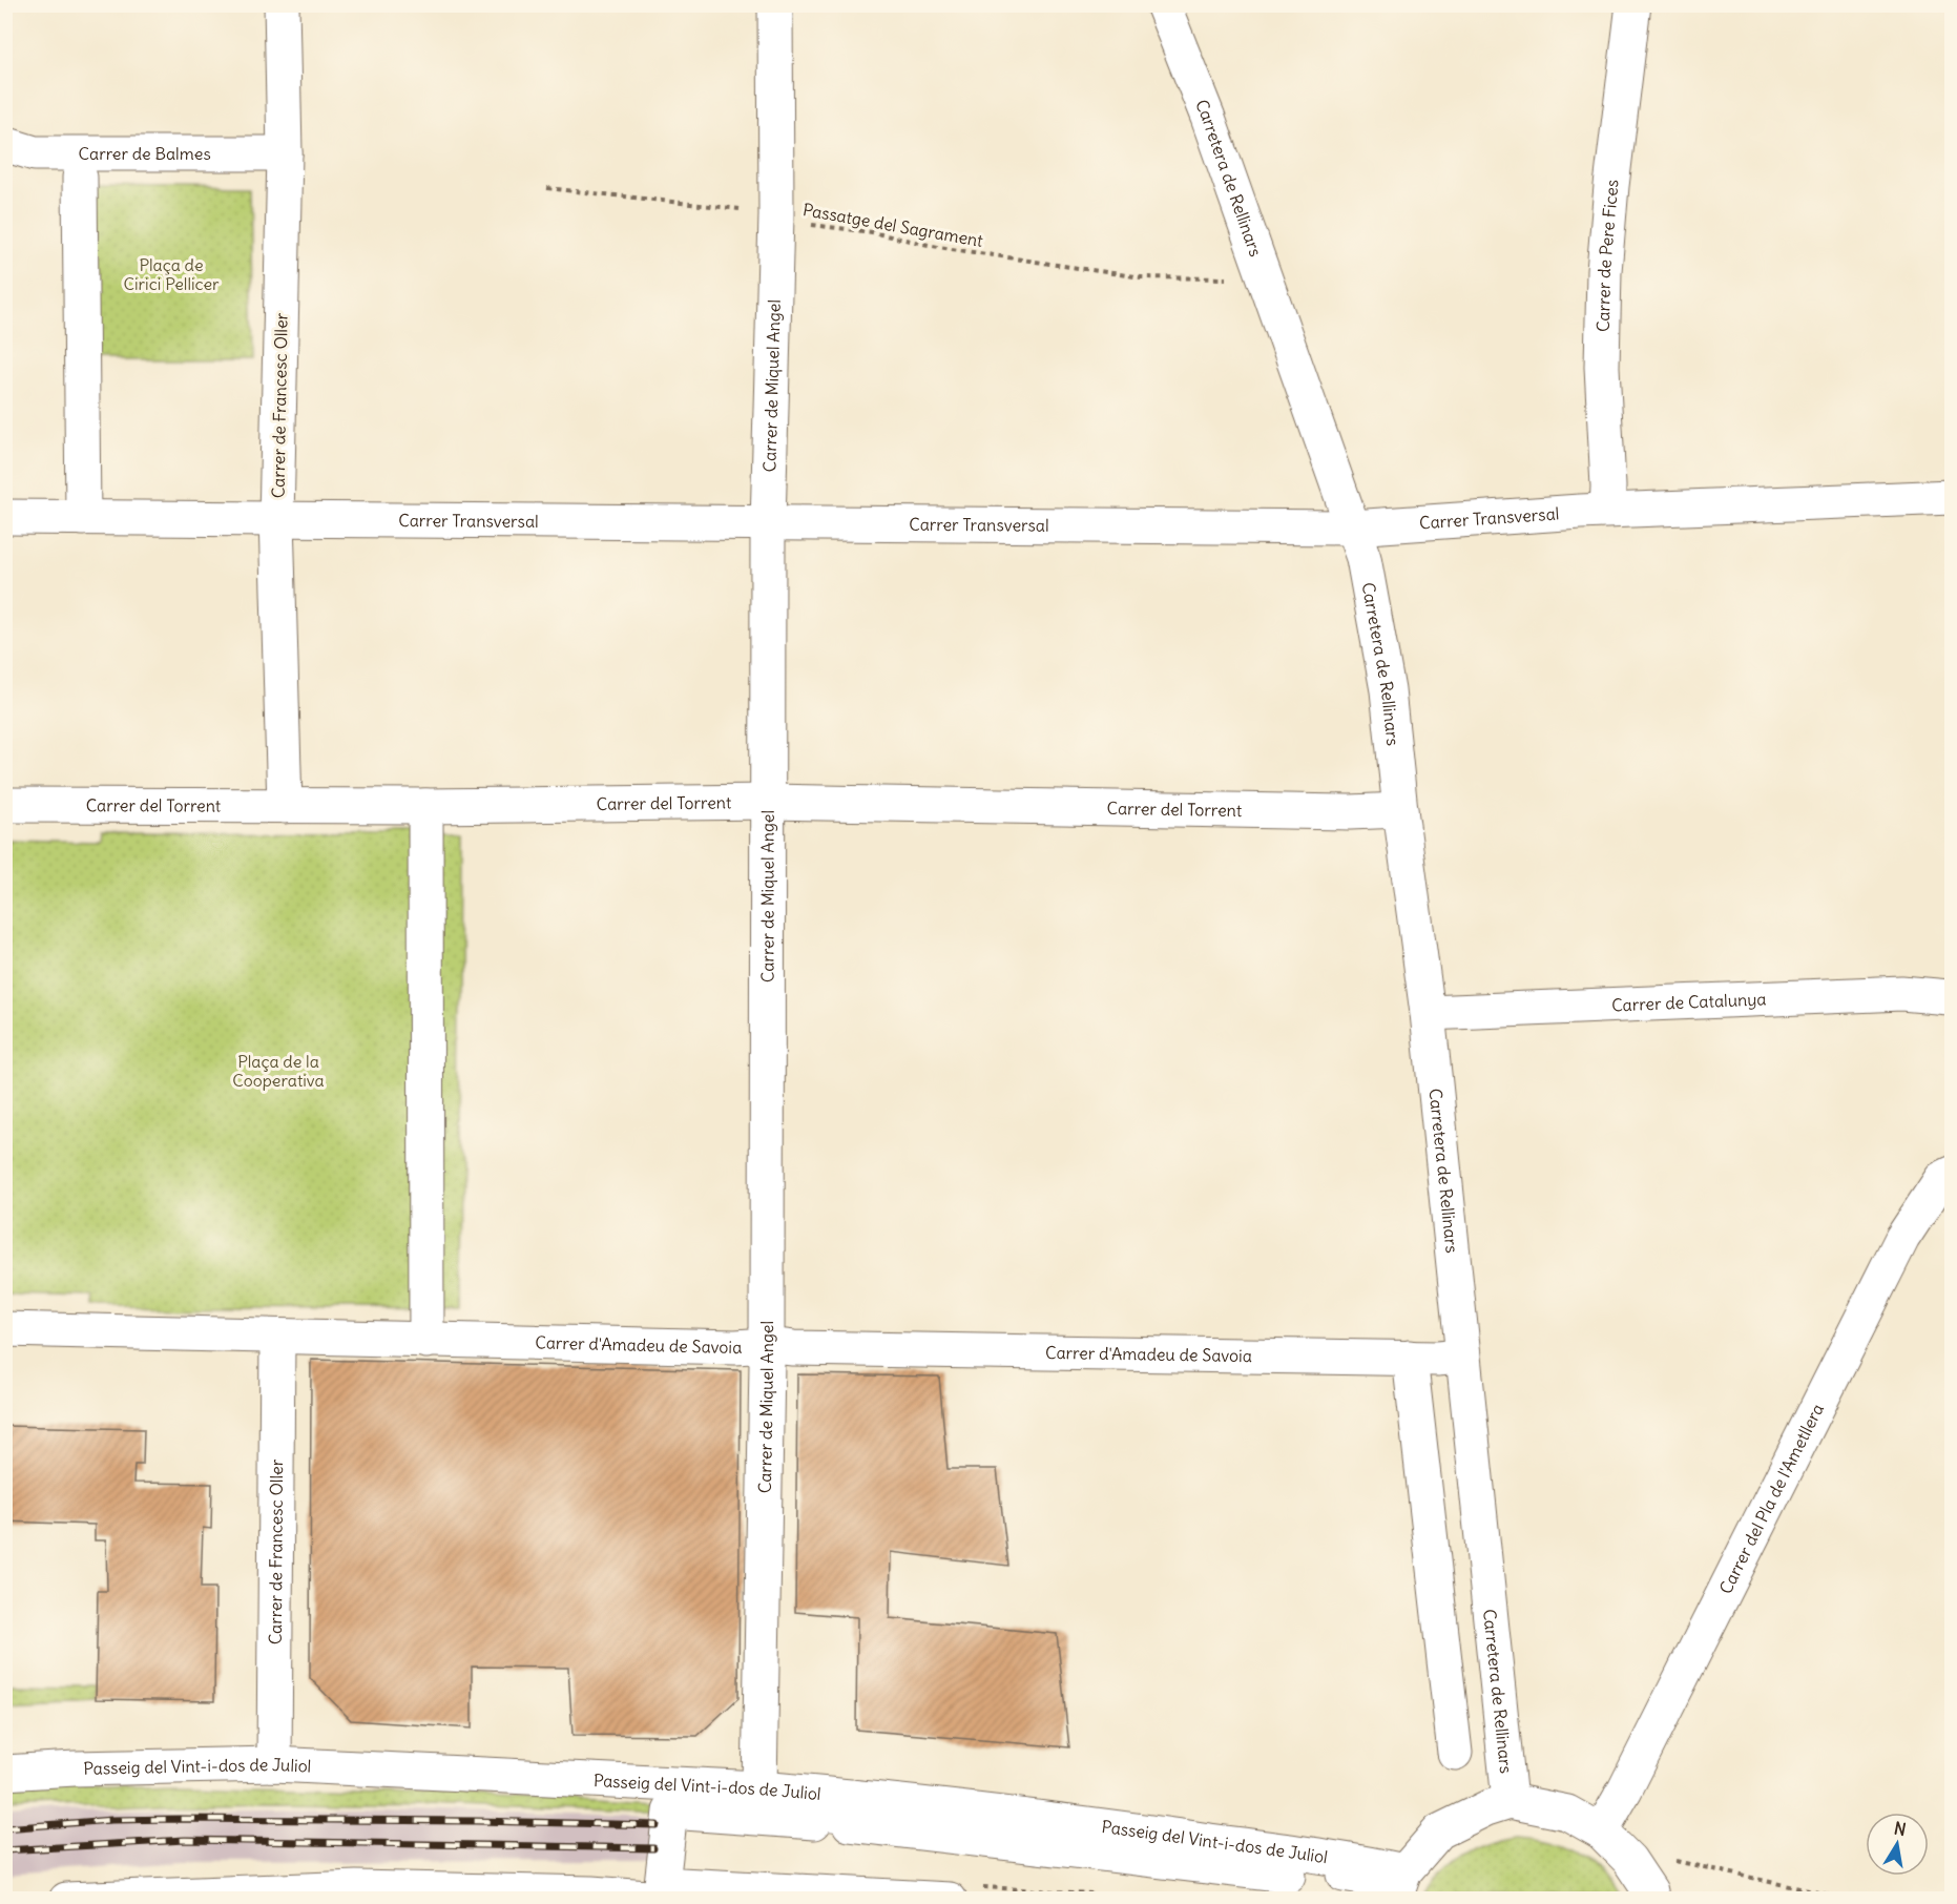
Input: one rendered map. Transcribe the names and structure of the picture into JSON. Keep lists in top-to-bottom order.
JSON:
{
  "streets": {
    "street": [
      "Carrer de Balmes",
      "Carretera de Rellinars",
      "Carrer de Pere Fices",
      "Carrer de Miquel Angel",
      "Carrer de Francesc Oller",
      "Carrer Transversal",
      "Carrer del Torrent",
      "Carrer de Catalunya",
      "Carrer d'Amadeu de Savoia",
      "Carrer del Pla de l'Ametllera",
      "Passeig del Vint-i-dos de Juliol"
    ],
    "path": ["Passatge del Sagrament"]
  },
  "crossings": [
    ["Carrer de Balmes", "Carrer de Francesc Oller"],
    ["Carretera de Rellinars", "Carrer Transversal"],
    ["Carretera de Rellinars", "Carrer del Torrent"],
    ["Carretera de Rellinars", "Carrer de Catalunya"],
    ["Carretera de Rellinars", "Carrer d'Amadeu de Savoia"],
    ["Passatge del Sagrament", "Carrer de Miquel Angel"],
    ["Carrer de Pere Fices", "Carrer Transversal"],
    ["Carrer de Miquel Angel", "Carrer Transversal"],
    ["Carrer de Miquel Angel", "Carrer del Torrent"],
    ["Carrer de Miquel Angel", "Carrer d'Amadeu de Savoia"],
    ["Carrer de Miquel Angel", "Passeig del Vint-i-dos de Juliol"],
    ["Carrer de Francesc Oller", "Carrer Transversal"],
    ["Carrer de Francesc Oller", "Carrer del Torrent"],
    ["Carrer de Francesc Oller", "Carrer d'Amadeu de Savoia"],
    ["Carrer de Francesc Oller", "Passeig del Vint-i-dos de Juliol"]
  ],
  "parks": ["Plaça de Cirici Pellicer", "Plaça de la Cooperativa"],
  "north": "top"
}
